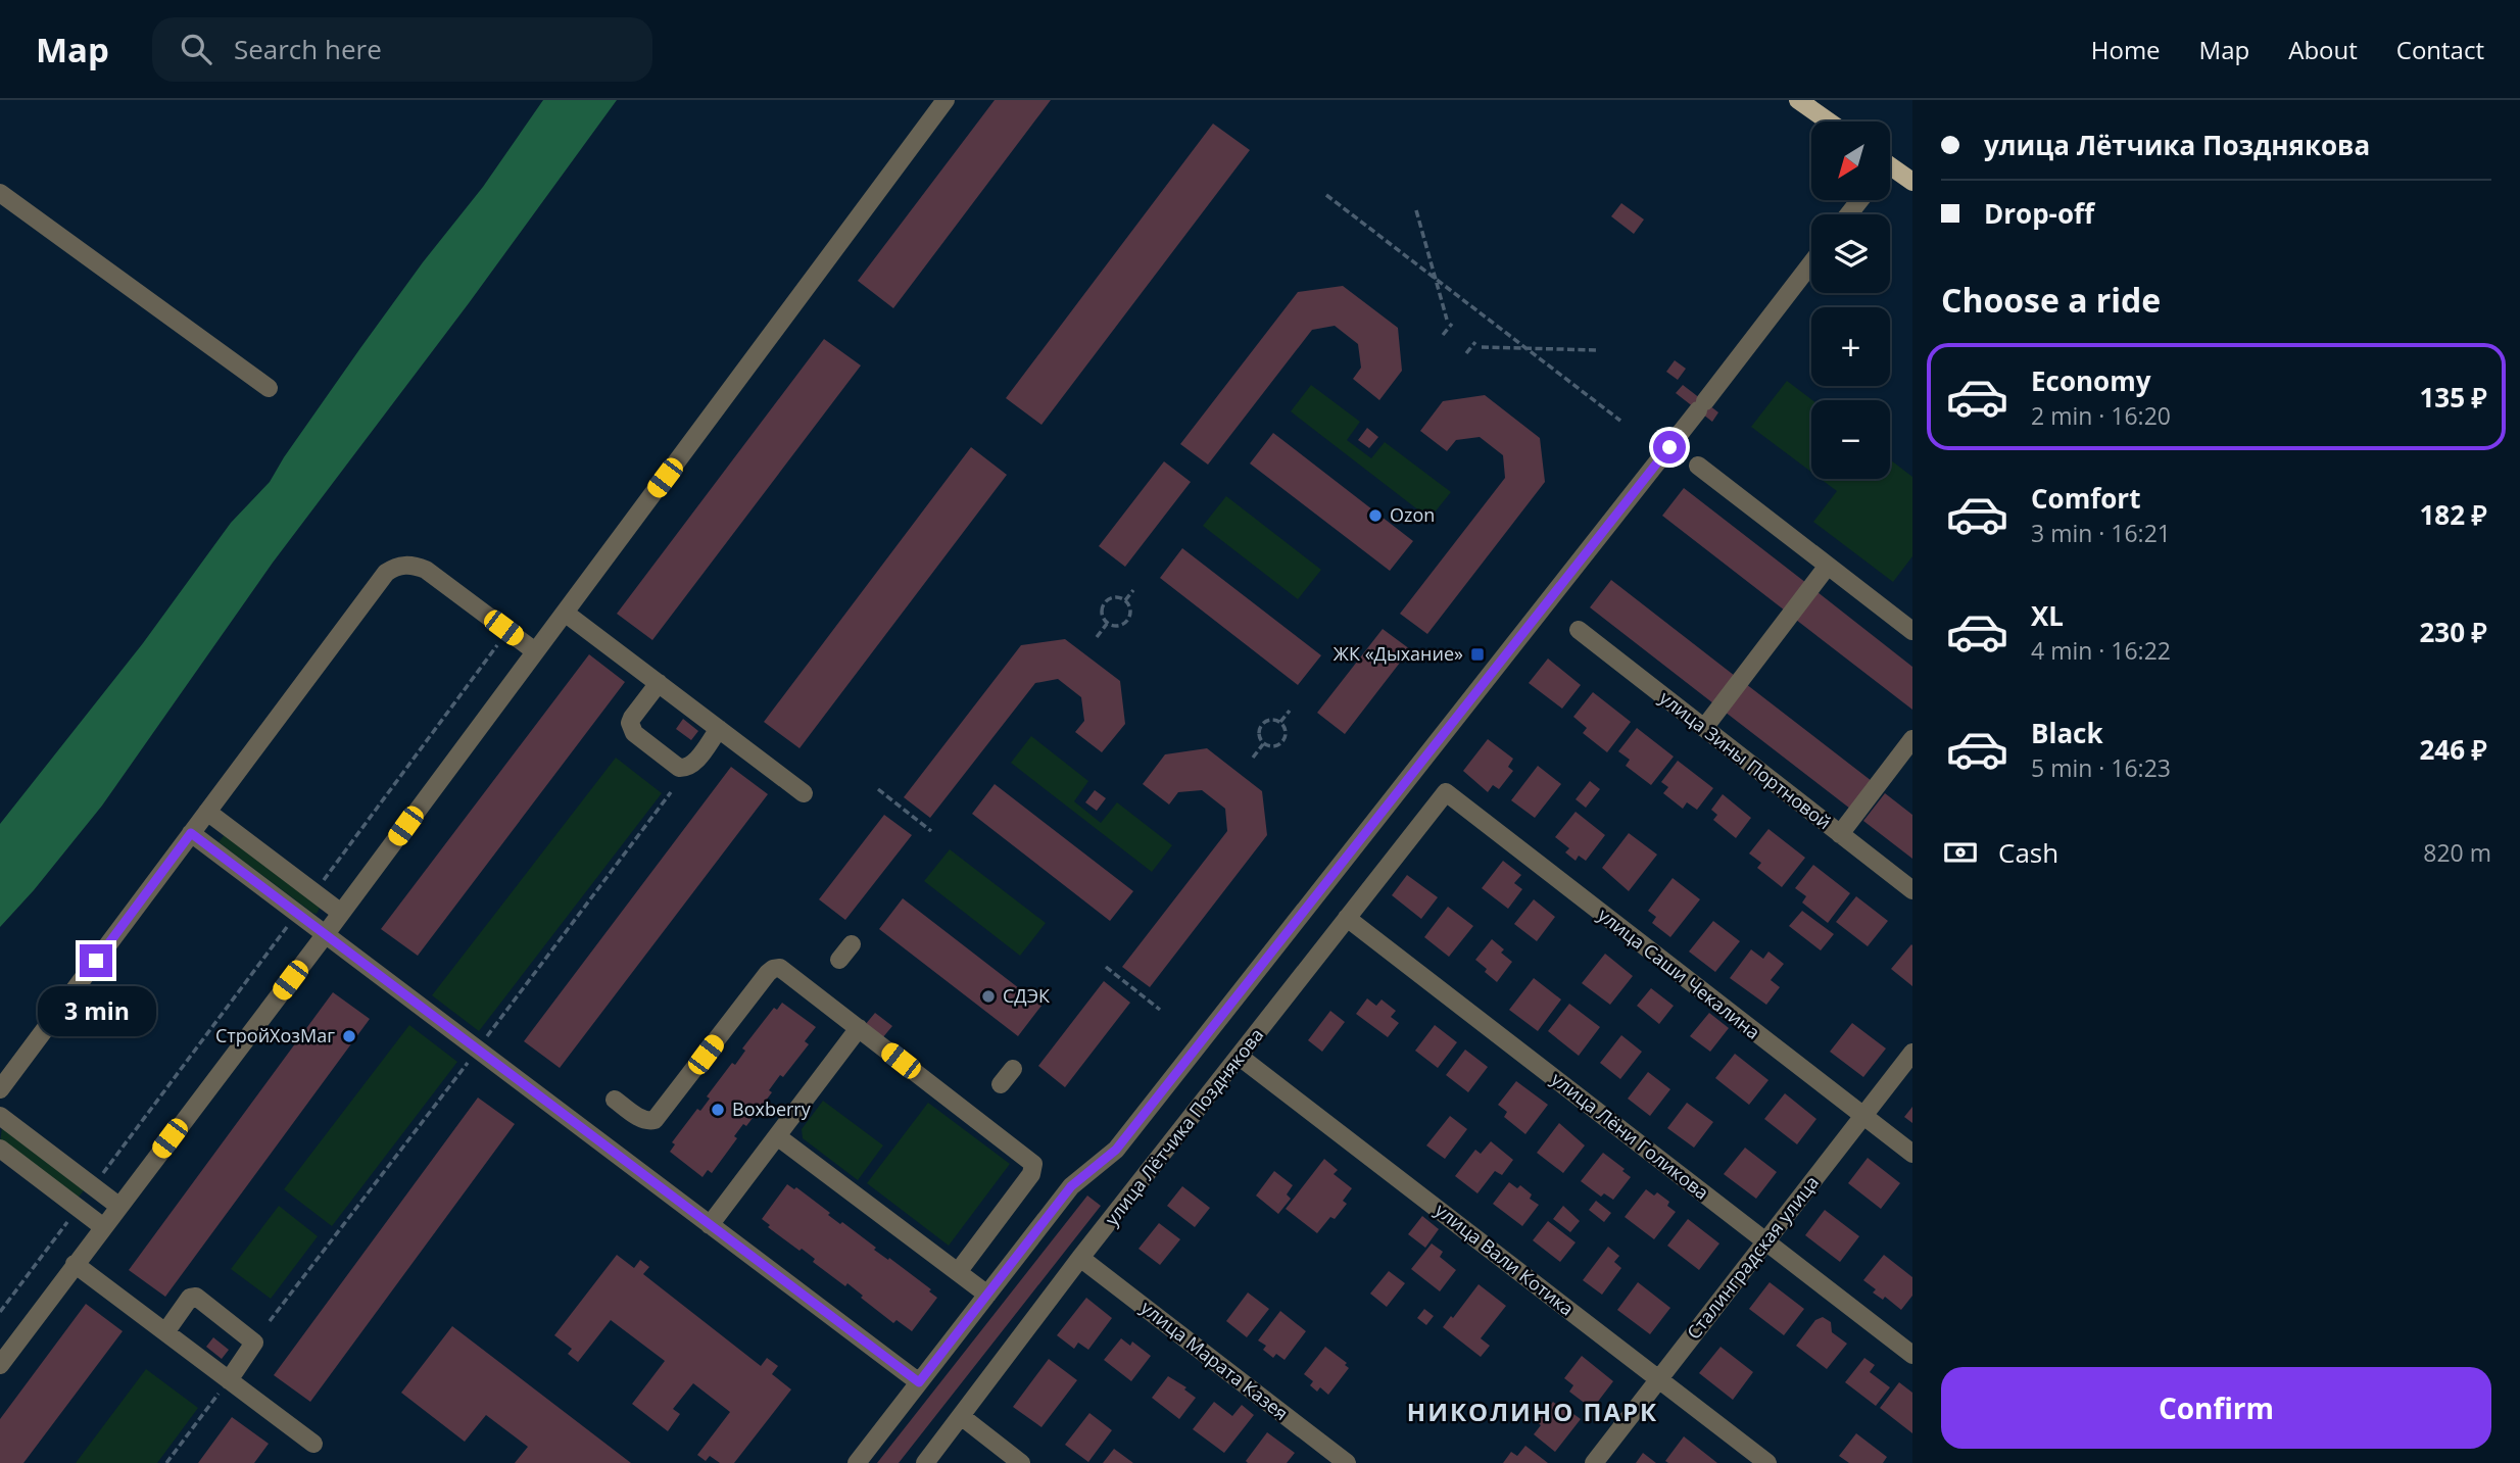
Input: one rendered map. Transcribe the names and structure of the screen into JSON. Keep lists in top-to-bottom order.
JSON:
{
  "streets": {
    "street": [
      "улица Зины Портновой",
      "улица Саши Чекалина",
      "улица Лётчика Позднякова",
      "улица Лёни Голикова",
      "Сталинградская улица",
      "улица Вали Котика",
      "улица Марата Казея"
    ]
  },
  "crossings": [
    ["улица Саши Чекалина", "улица Лётчика Позднякова"],
    ["улица Саши Чекалина", "Сталинградская улица"],
    ["улица Лётчика Позднякова", "улица Лёни Голикова"],
    ["улица Лётчика Позднякова", "улица Вали Котика"],
    ["улица Лётчика Позднякова", "улица Марата Казея"],
    ["улица Лёни Голикова", "Сталинградская улица"],
    ["Сталинградская улица", "улица Вали Котика"]
  ],
  "districts": ["НИКОЛИНО ПАРК"],
  "places": {
    "other": [
      "Ozon",
      "СДЭК",
      "СтройХозМаг",
      "Boxberry"
    ],
    "transit": ["ЖК «Дыхание»"]
  },
  "north": "bottom left",
  "page": {
    "header": "Map",
    "search": "Search here",
    "nav": [
      "Home",
      "Map",
      "About",
      "Contact"
    ],
    "banner": ["улица Лётчика Позднякова", "Drop-off"],
    "map_buttons": ["+", "−"],
    "heading": "Choose a ride",
    "list": [
      {
        "name": "Economy",
        "note": "2 min · 16:20",
        "value": "135 ₽"
      },
      {
        "name": "Comfort",
        "note": "3 min · 16:21",
        "value": "182 ₽"
      },
      {
        "name": "XL",
        "note": "4 min · 16:22",
        "value": "230 ₽"
      },
      {
        "name": "Black",
        "note": "5 min · 16:23",
        "value": "246 ₽"
      }
    ],
    "pay": ["Cash", "820 m"],
    "bubble": "3 min",
    "buttons": "Confirm"
  }
}
